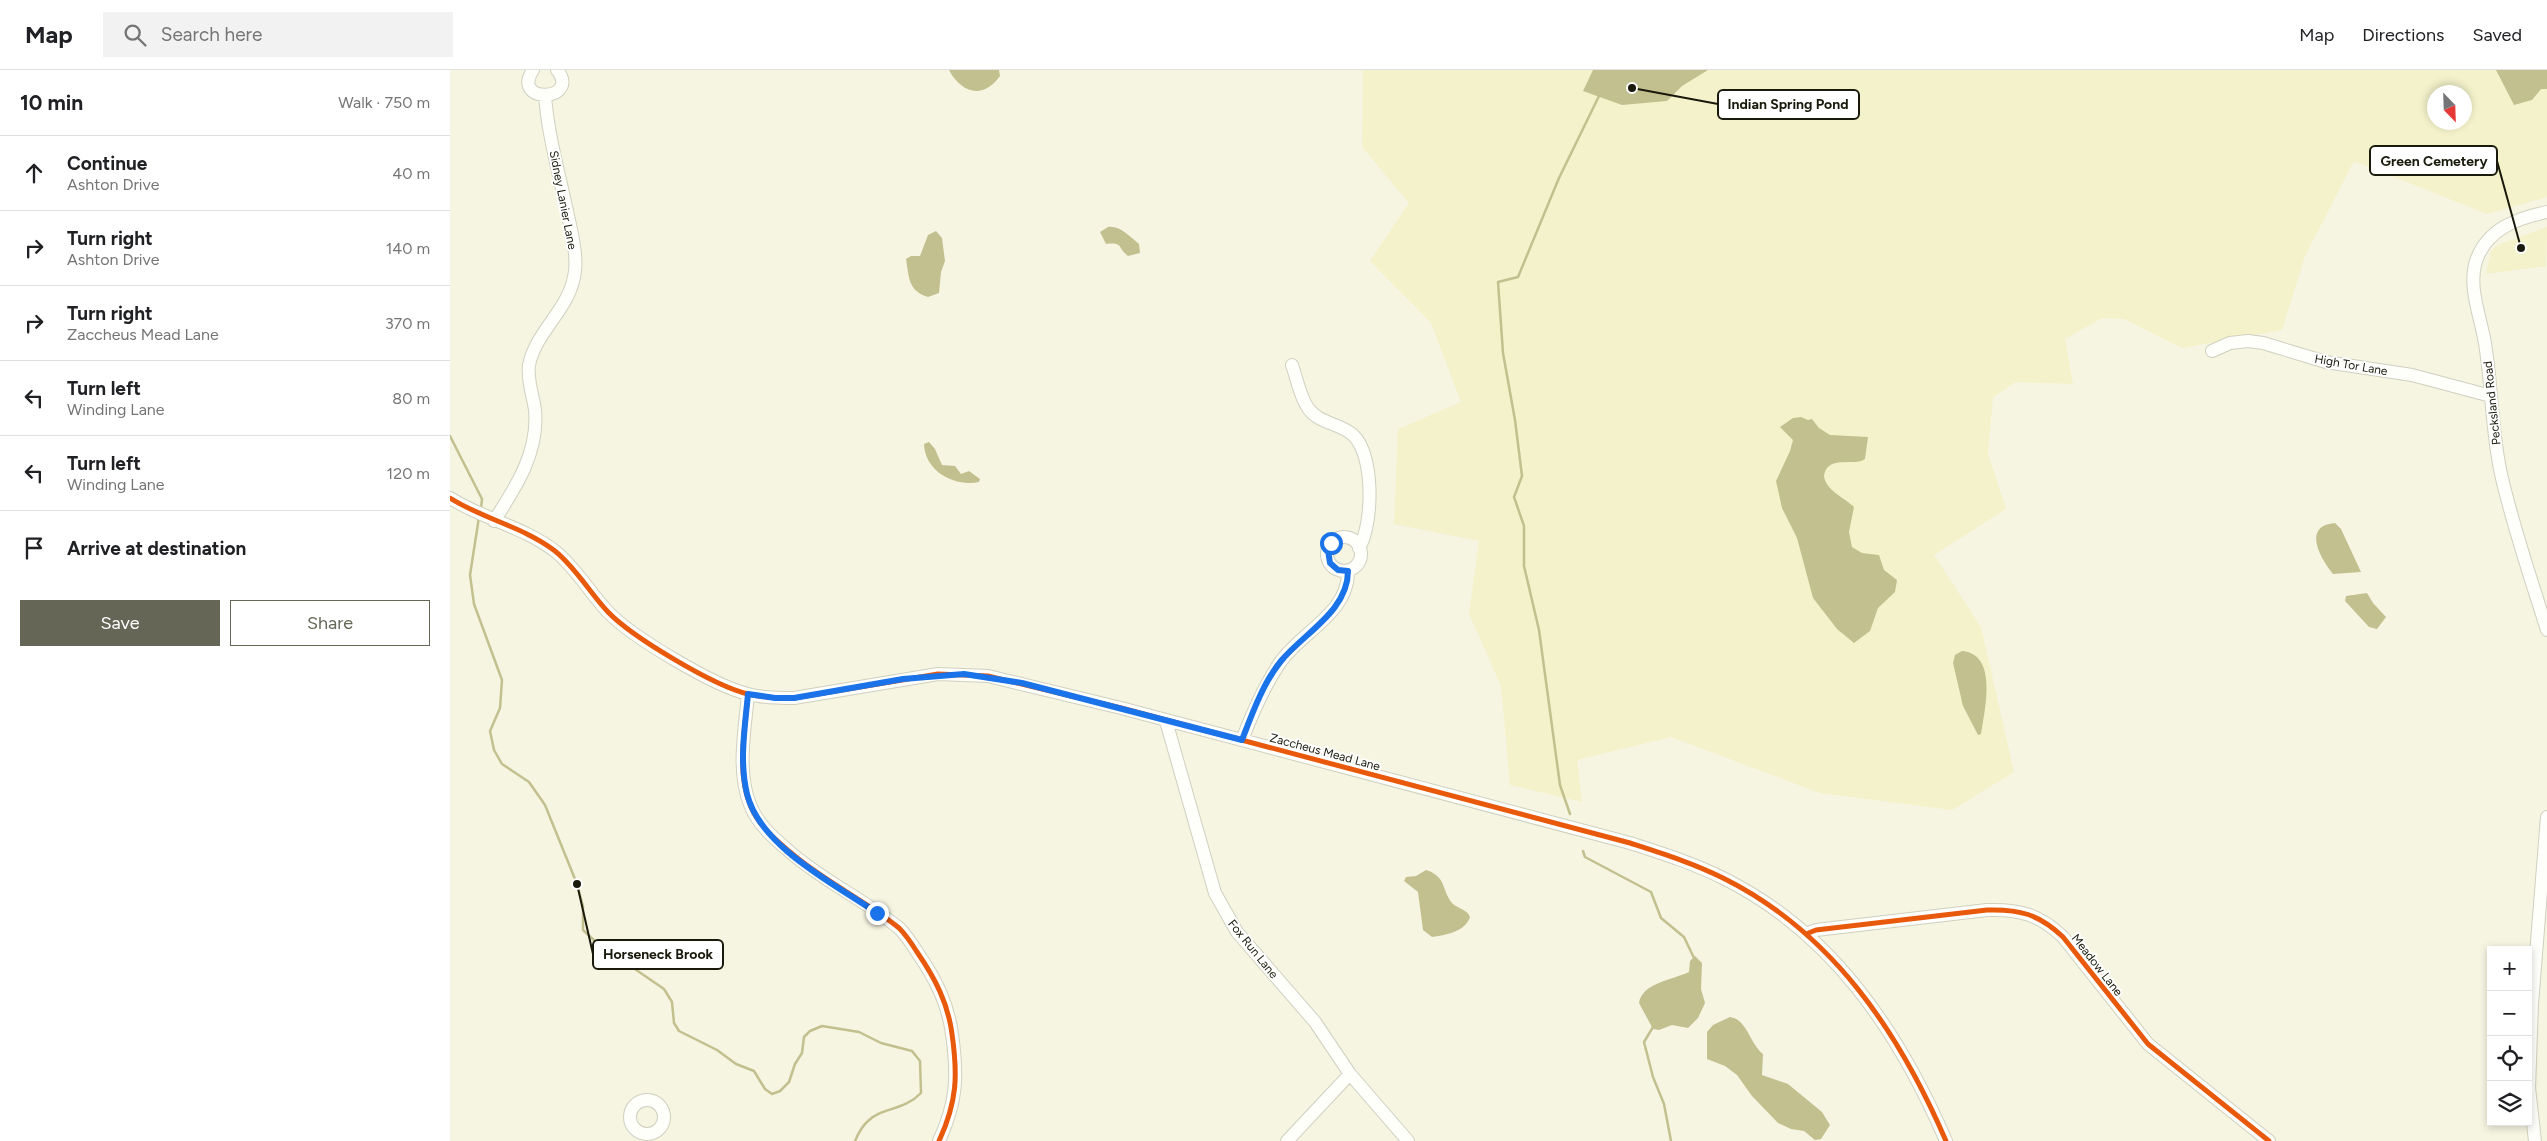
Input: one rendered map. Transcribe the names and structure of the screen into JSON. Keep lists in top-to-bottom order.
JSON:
{
  "streets": {
    "street": [
      "Sidney Lanier Lane",
      "High Tor Lane",
      "Pecksland Road",
      "Zaccheus Mead Lane",
      "Fox Run Lane",
      "Meadow Lane"
    ]
  },
  "crossings": [
    ["Sidney Lanier Lane", "Zaccheus Mead Lane"],
    ["High Tor Lane", "Pecksland Road"],
    ["Zaccheus Mead Lane", "Fox Run Lane"],
    ["Zaccheus Mead Lane", "Meadow Lane"]
  ],
  "places": ["Indian Spring Pond", "Green Cemetery", "Horseneck Brook"],
  "north": "bottom right",
  "page": {
    "header": "Map",
    "search": "Search here",
    "nav": ["Map", "Directions", "Saved"],
    "heading": ["10 min", "Walk · 750 m"],
    "list": [
      ["Continue", "Ashton Drive", "40 m"],
      ["Turn right", "Ashton Drive", "140 m"],
      ["Turn right", "Zaccheus Mead Lane", "370 m"],
      ["Turn left", "Winding Lane", "80 m"],
      ["Turn left", "Winding Lane", "120 m"],
      "Arrive at destination"
    ],
    "buttons": ["Save", "Share"],
    "map_buttons": ["+", "−"]
  }
}
